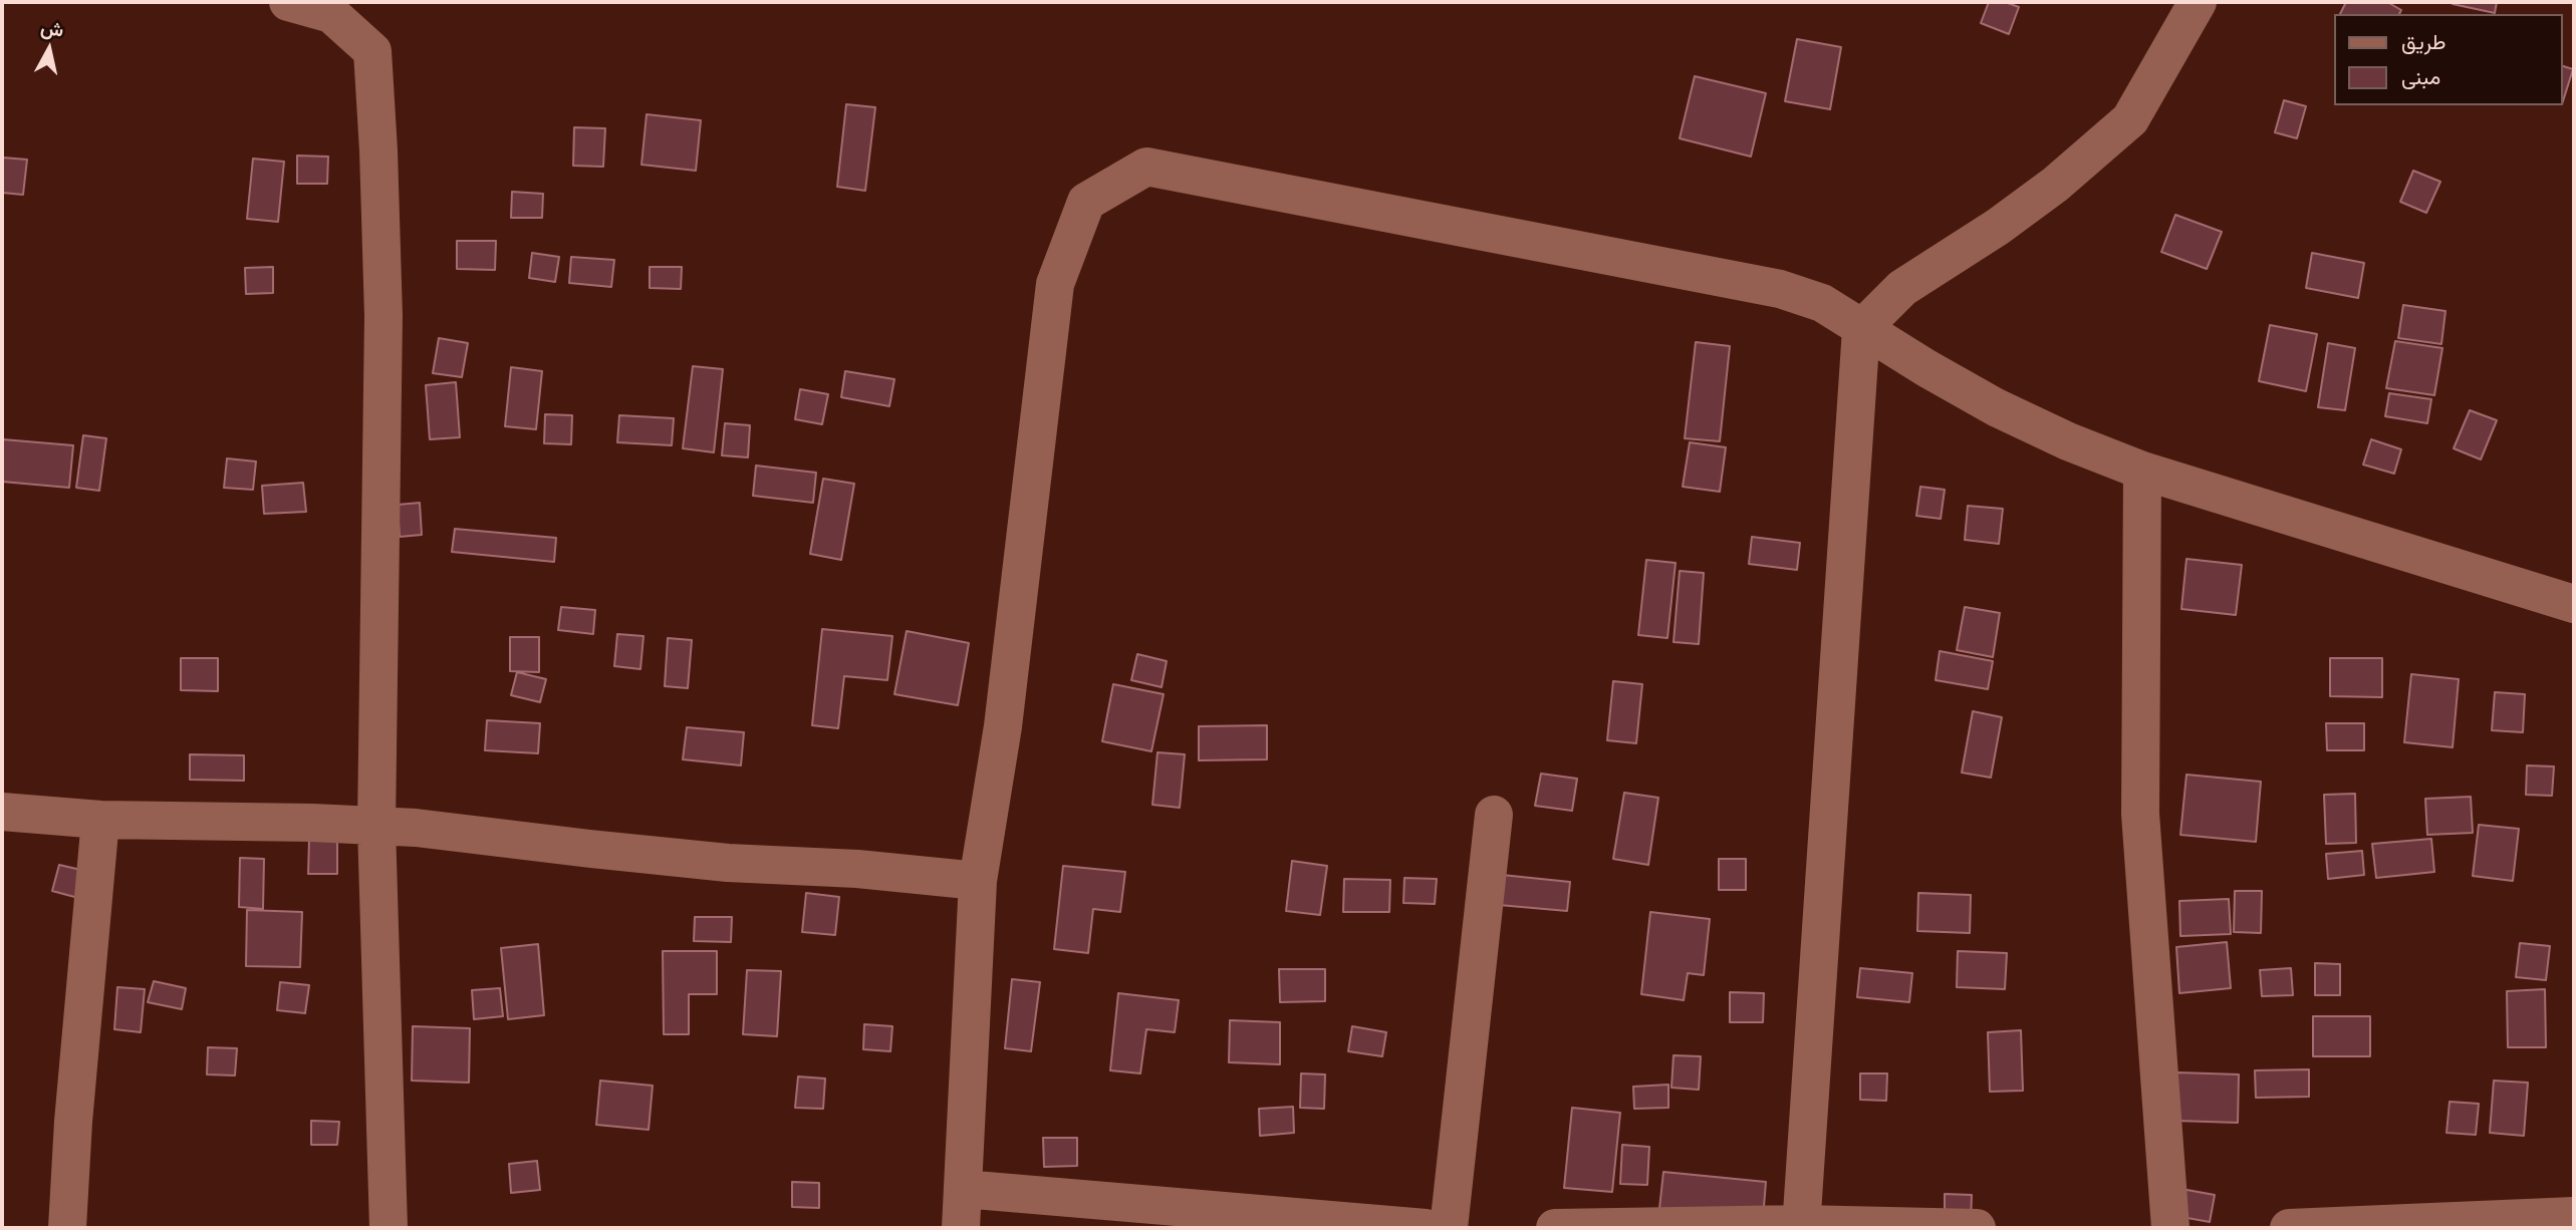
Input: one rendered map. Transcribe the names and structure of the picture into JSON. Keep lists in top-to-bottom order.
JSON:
{
  "legend": ["طريق", "مبنى"],
  "north": "top"
}
